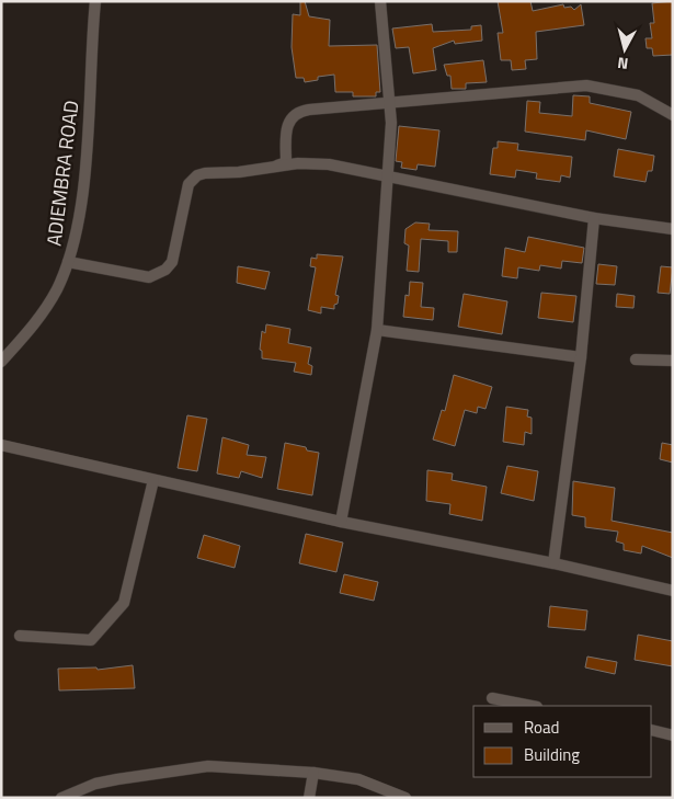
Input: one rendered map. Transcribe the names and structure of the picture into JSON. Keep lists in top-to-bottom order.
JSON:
{
  "streets": {
    "street": ["ADIEMBRA ROAD"]
  },
  "legend": ["Road", "Building"],
  "north": "bottom"
}
